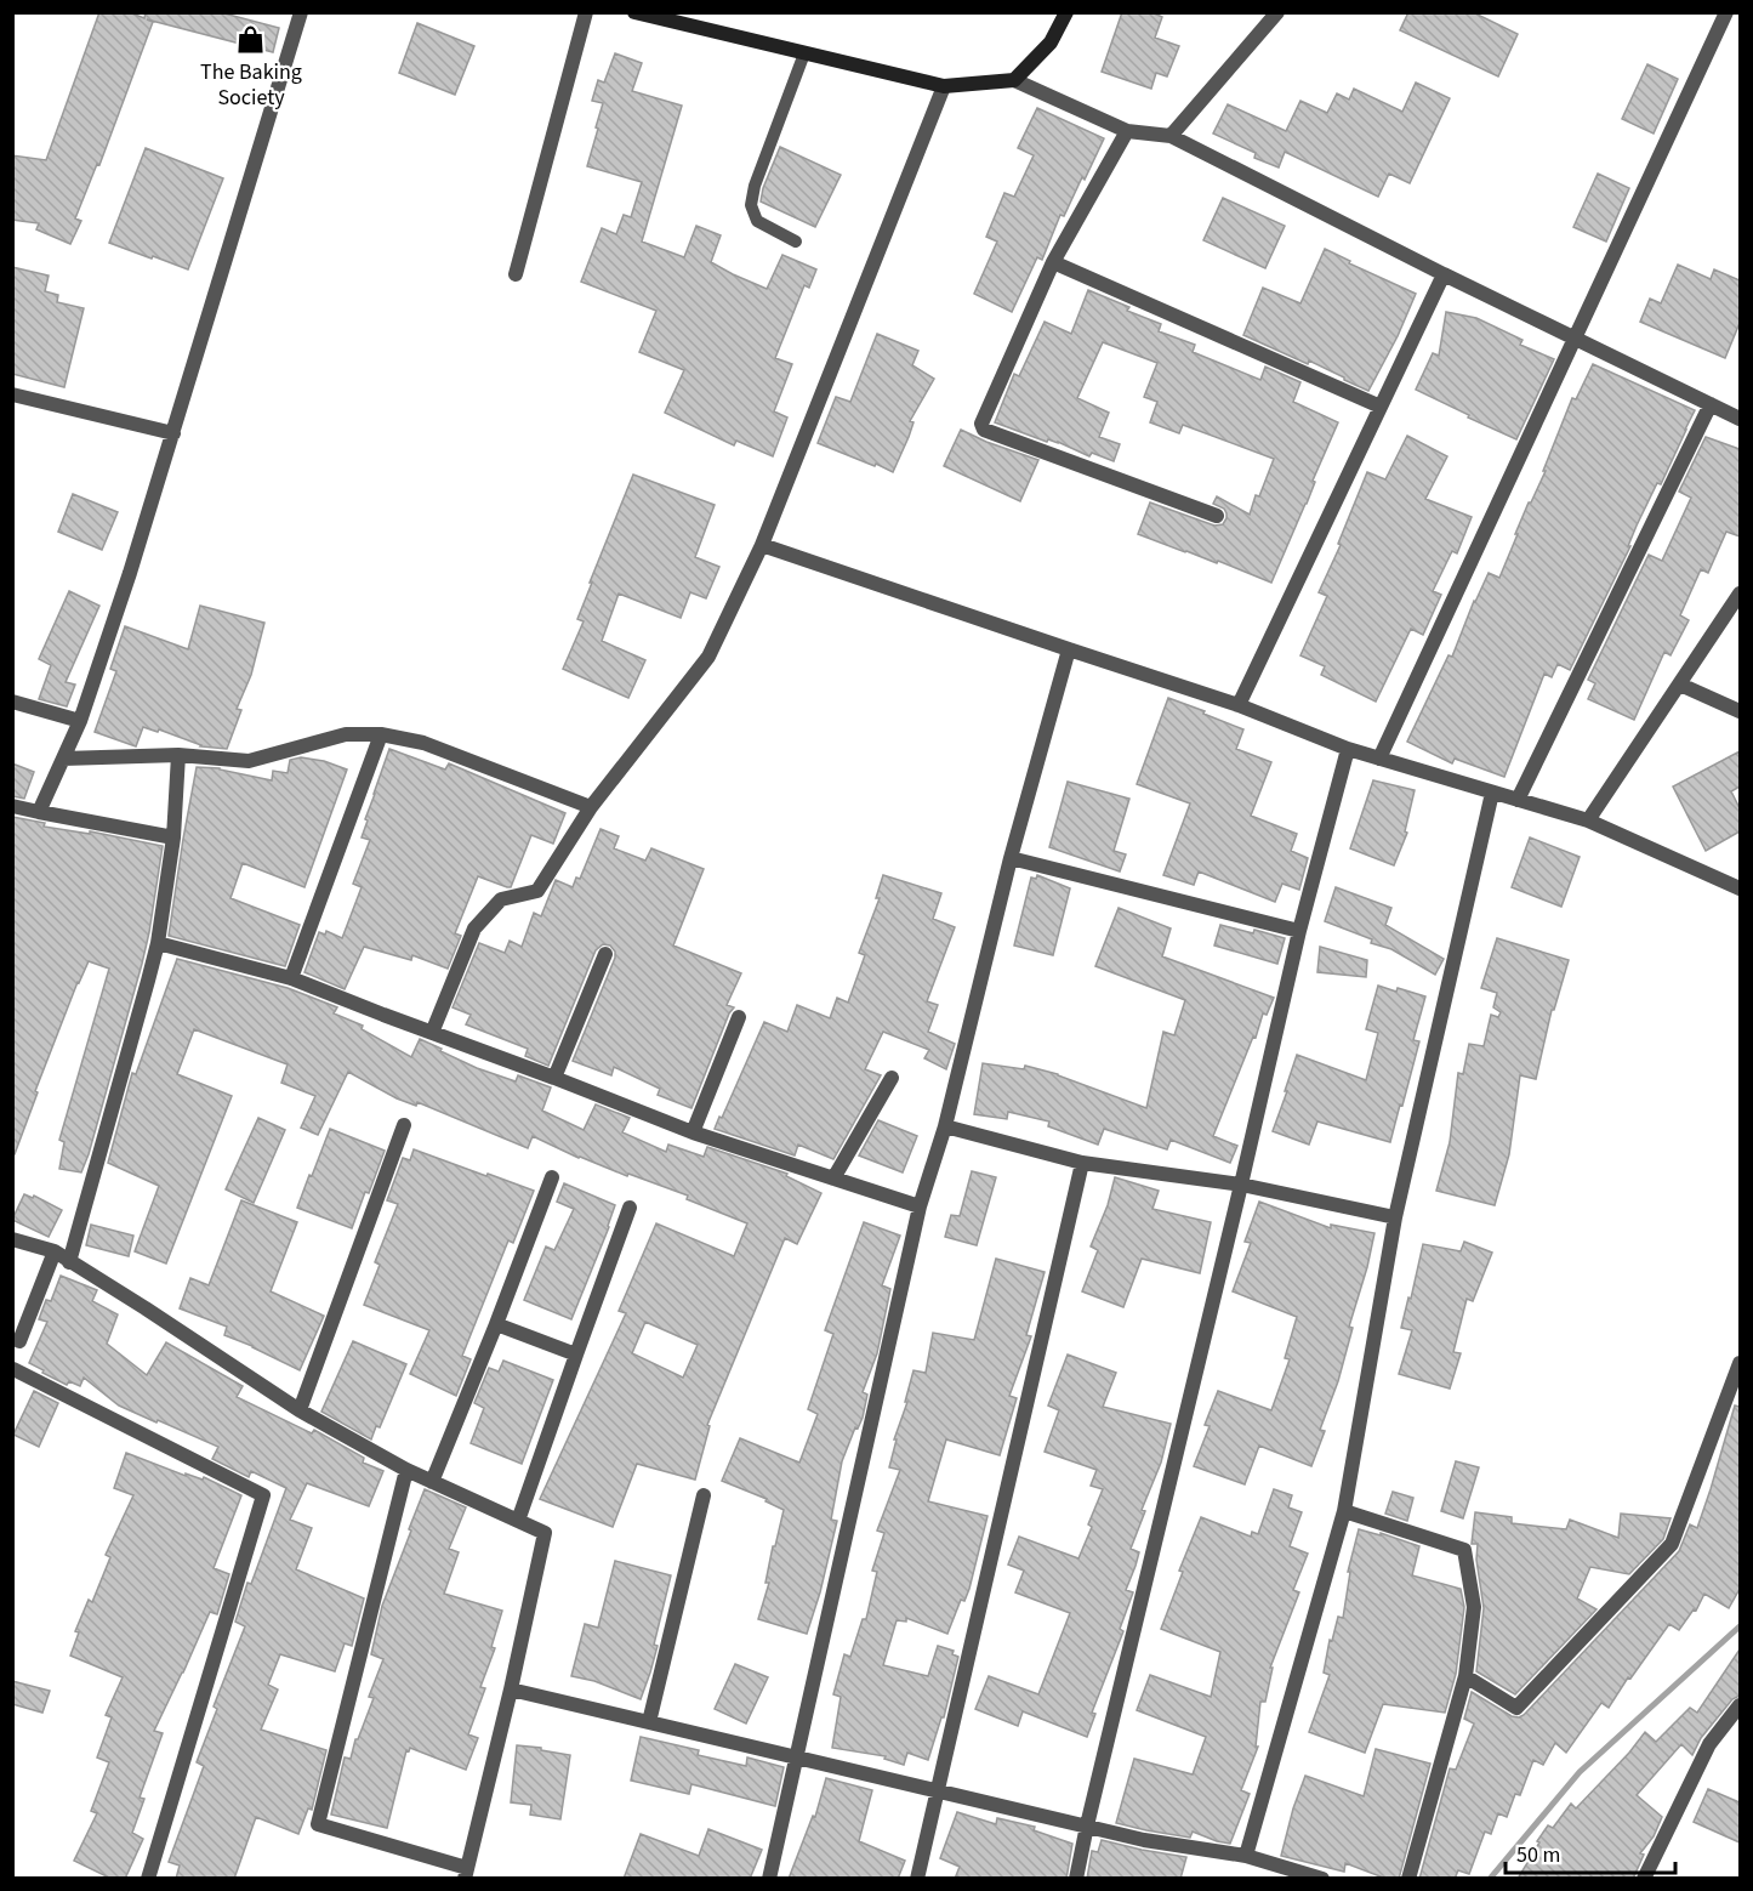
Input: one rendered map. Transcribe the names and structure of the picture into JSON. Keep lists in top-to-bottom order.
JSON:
{
  "places": {
    "shop": ["The Baking Society"]
  },
  "scale_bar": "50 m"
}
